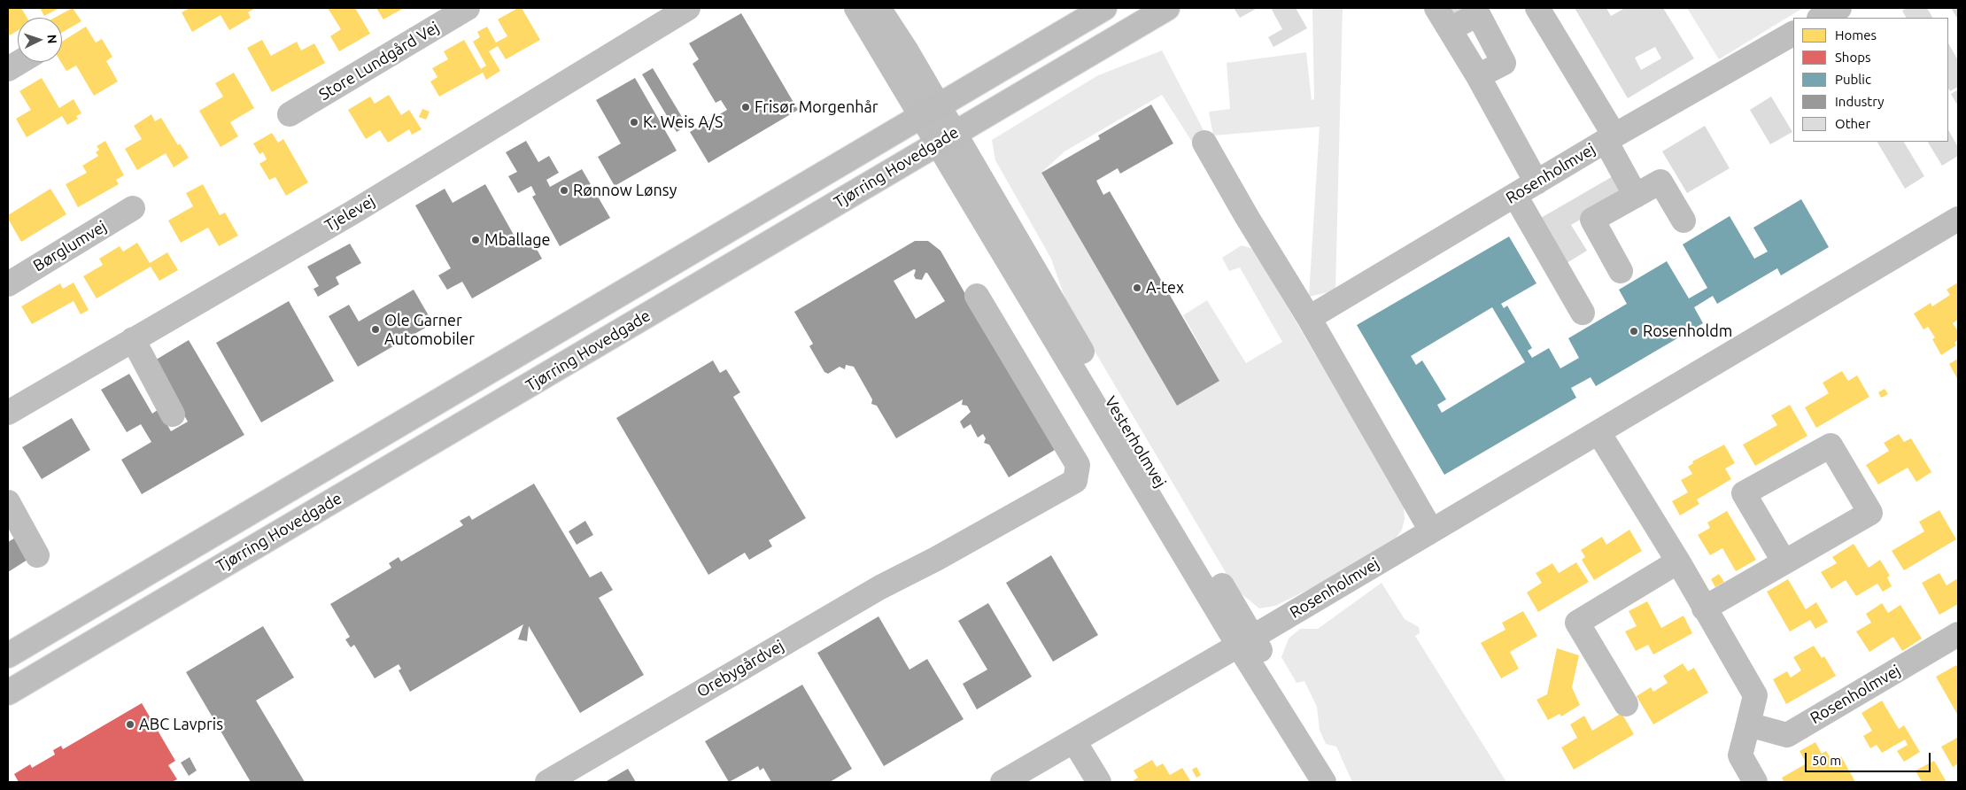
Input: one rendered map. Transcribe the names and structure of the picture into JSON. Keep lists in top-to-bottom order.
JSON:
{
  "streets": {
    "main road": ["Tjørring Hovedgade"],
    "street": [
      "Store Lundgård Vej",
      "Rosenholmvej",
      "Tjelevej",
      "Børglumvej",
      "Vesterholmvej",
      "Orebygårdvej"
    ]
  },
  "crossings": [
    ["Tjørring Hovedgade", "Vesterholmvej"],
    ["Rosenholmvej", "Vesterholmvej"]
  ],
  "places": [
    "Frisør Morgenhår",
    "K. Weis A/S",
    "Rønnow Lønsy",
    "Mballage",
    "A-tex",
    "Ole Garner Automobiler",
    "Rosenholdm",
    "ABC Lavpris"
  ],
  "legend": [
    "Homes",
    "Shops",
    "Public",
    "Industry",
    "Other"
  ],
  "scale_bar": "50 m",
  "north": "right"
}
